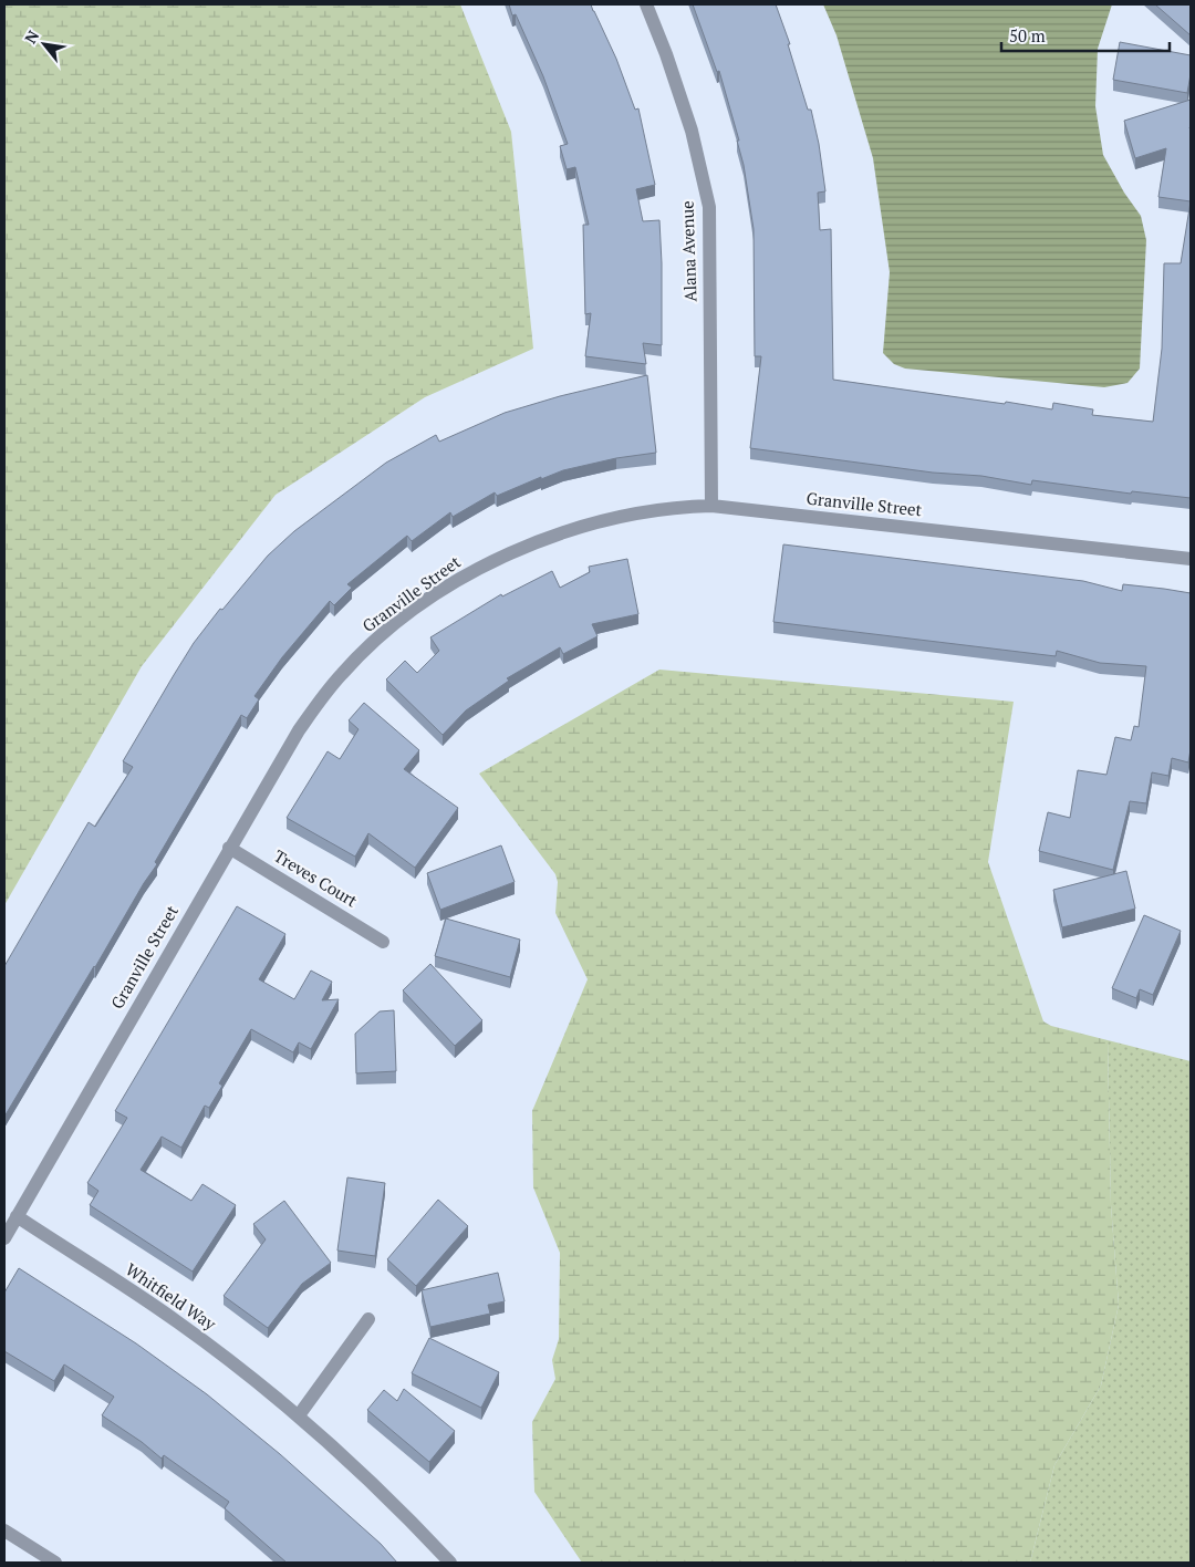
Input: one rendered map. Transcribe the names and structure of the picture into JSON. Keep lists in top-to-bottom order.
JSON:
{
  "streets": {
    "street": [
      "Alana Avenue",
      "Granville Street",
      "Treves Court",
      "Whitfield Way"
    ]
  },
  "crossings": [
    ["Alana Avenue", "Granville Street"],
    ["Granville Street", "Treves Court"],
    ["Granville Street", "Whitfield Way"]
  ],
  "scale_bar": "50 m",
  "north": "top left"
}
